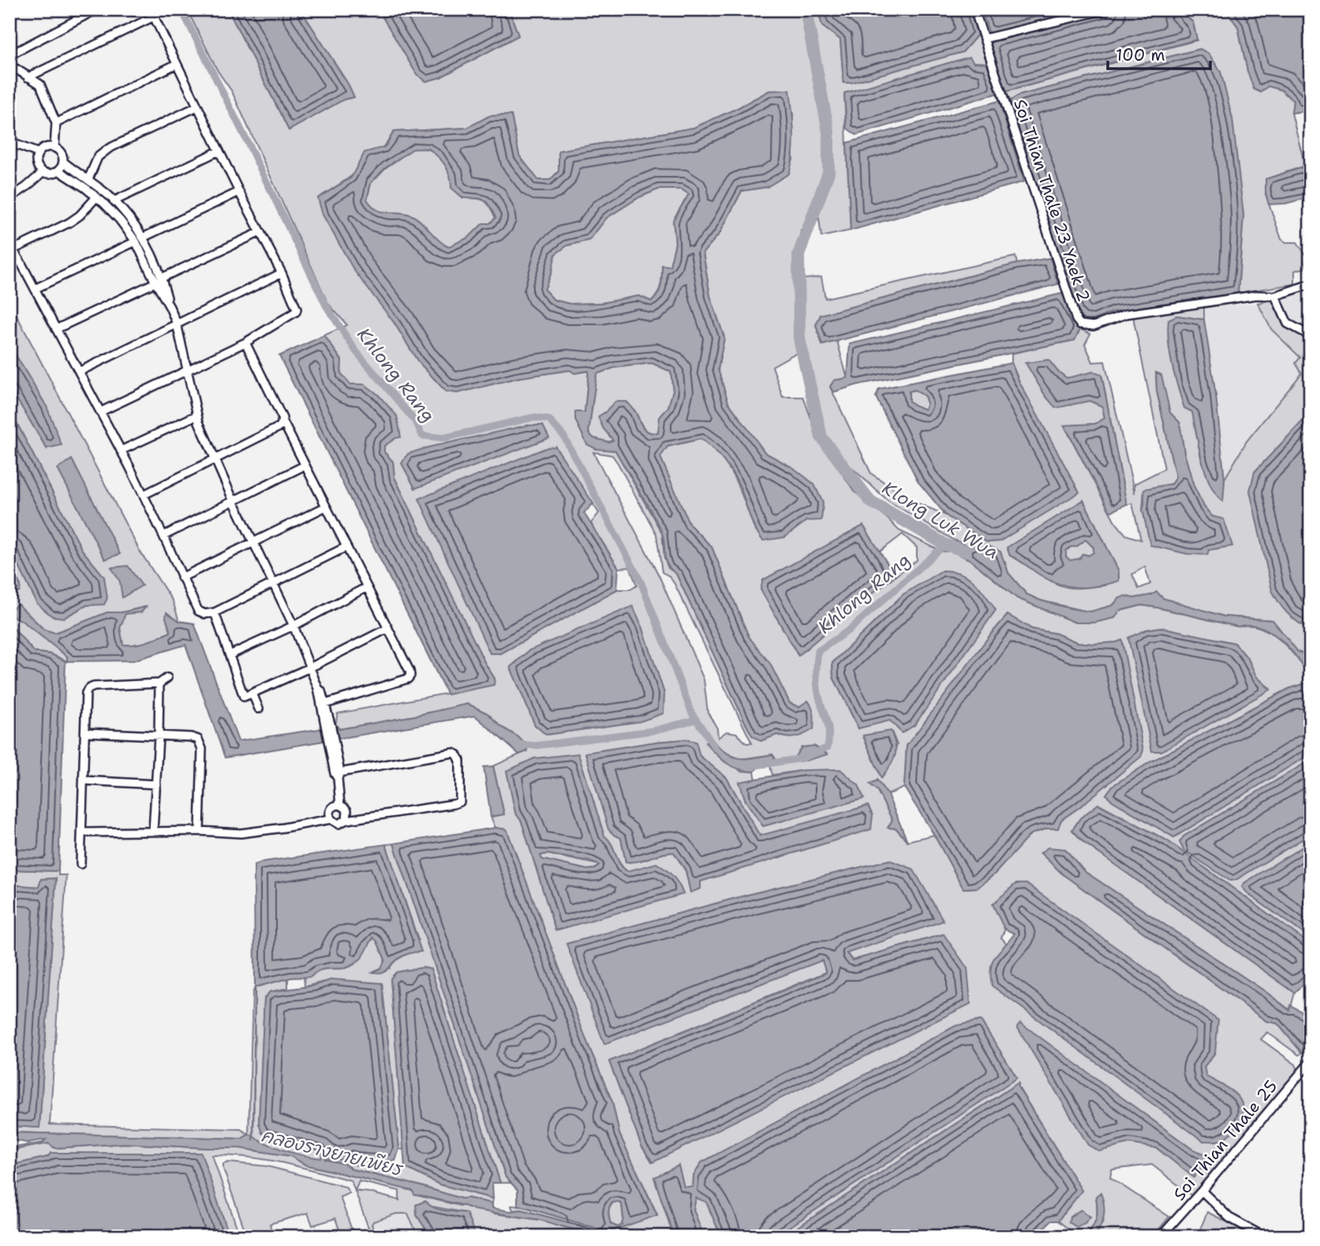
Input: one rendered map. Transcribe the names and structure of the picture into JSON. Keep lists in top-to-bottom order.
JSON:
{
  "streets": {
    "street": ["Soi Thian Thale 23 Yaek 2", "Soi Thian Thale 25"]
  },
  "water": ["Khlong Rang", "Klong Luk Wua", "คลองรางยายเพียร"],
  "scale_bar": "100 m"
}
